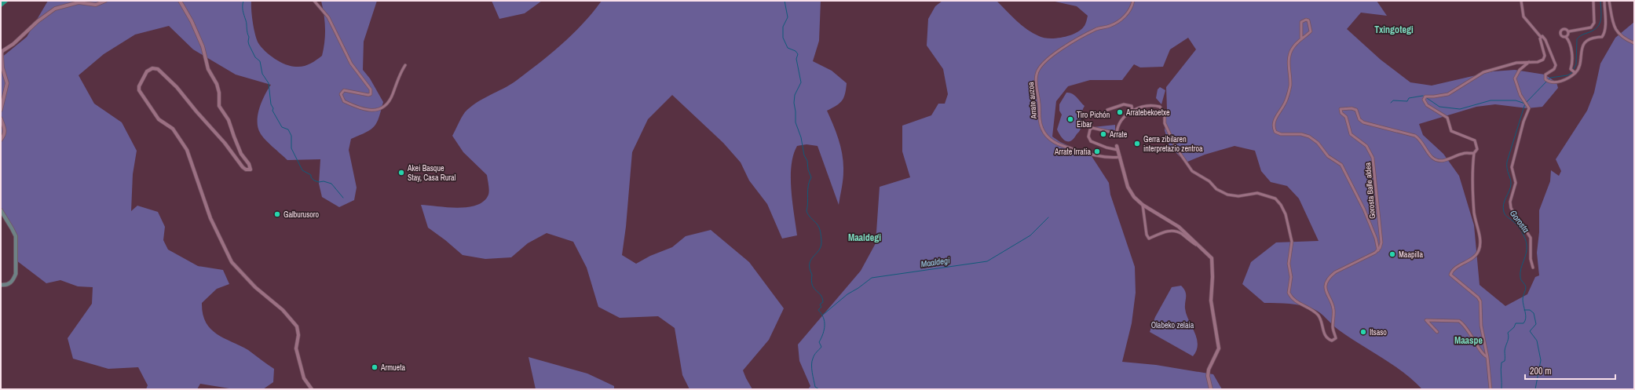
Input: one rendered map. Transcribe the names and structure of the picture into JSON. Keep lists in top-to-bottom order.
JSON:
{
  "streets": {
    "street": ["Arrate auzoa", "Gorosta Balle aldea"]
  },
  "districts": ["Txingotegi", "Maaldegi", "Maaspe"],
  "water": ["Gorosta", "Maaldegi"],
  "parks": ["Olabeko zelaia"],
  "places": [
    "Arratebekoetxe",
    "Tiro Pichón Eibar",
    "Arrate",
    "Gerra zibilaren interpretazio zentroa",
    "Arrate Irratia",
    "Akei Basque Stay, Casa Rural",
    "Galburusoro",
    "Maapilla",
    "Itsaso",
    "Armueta"
  ],
  "scale_bar": "200 m"
}
